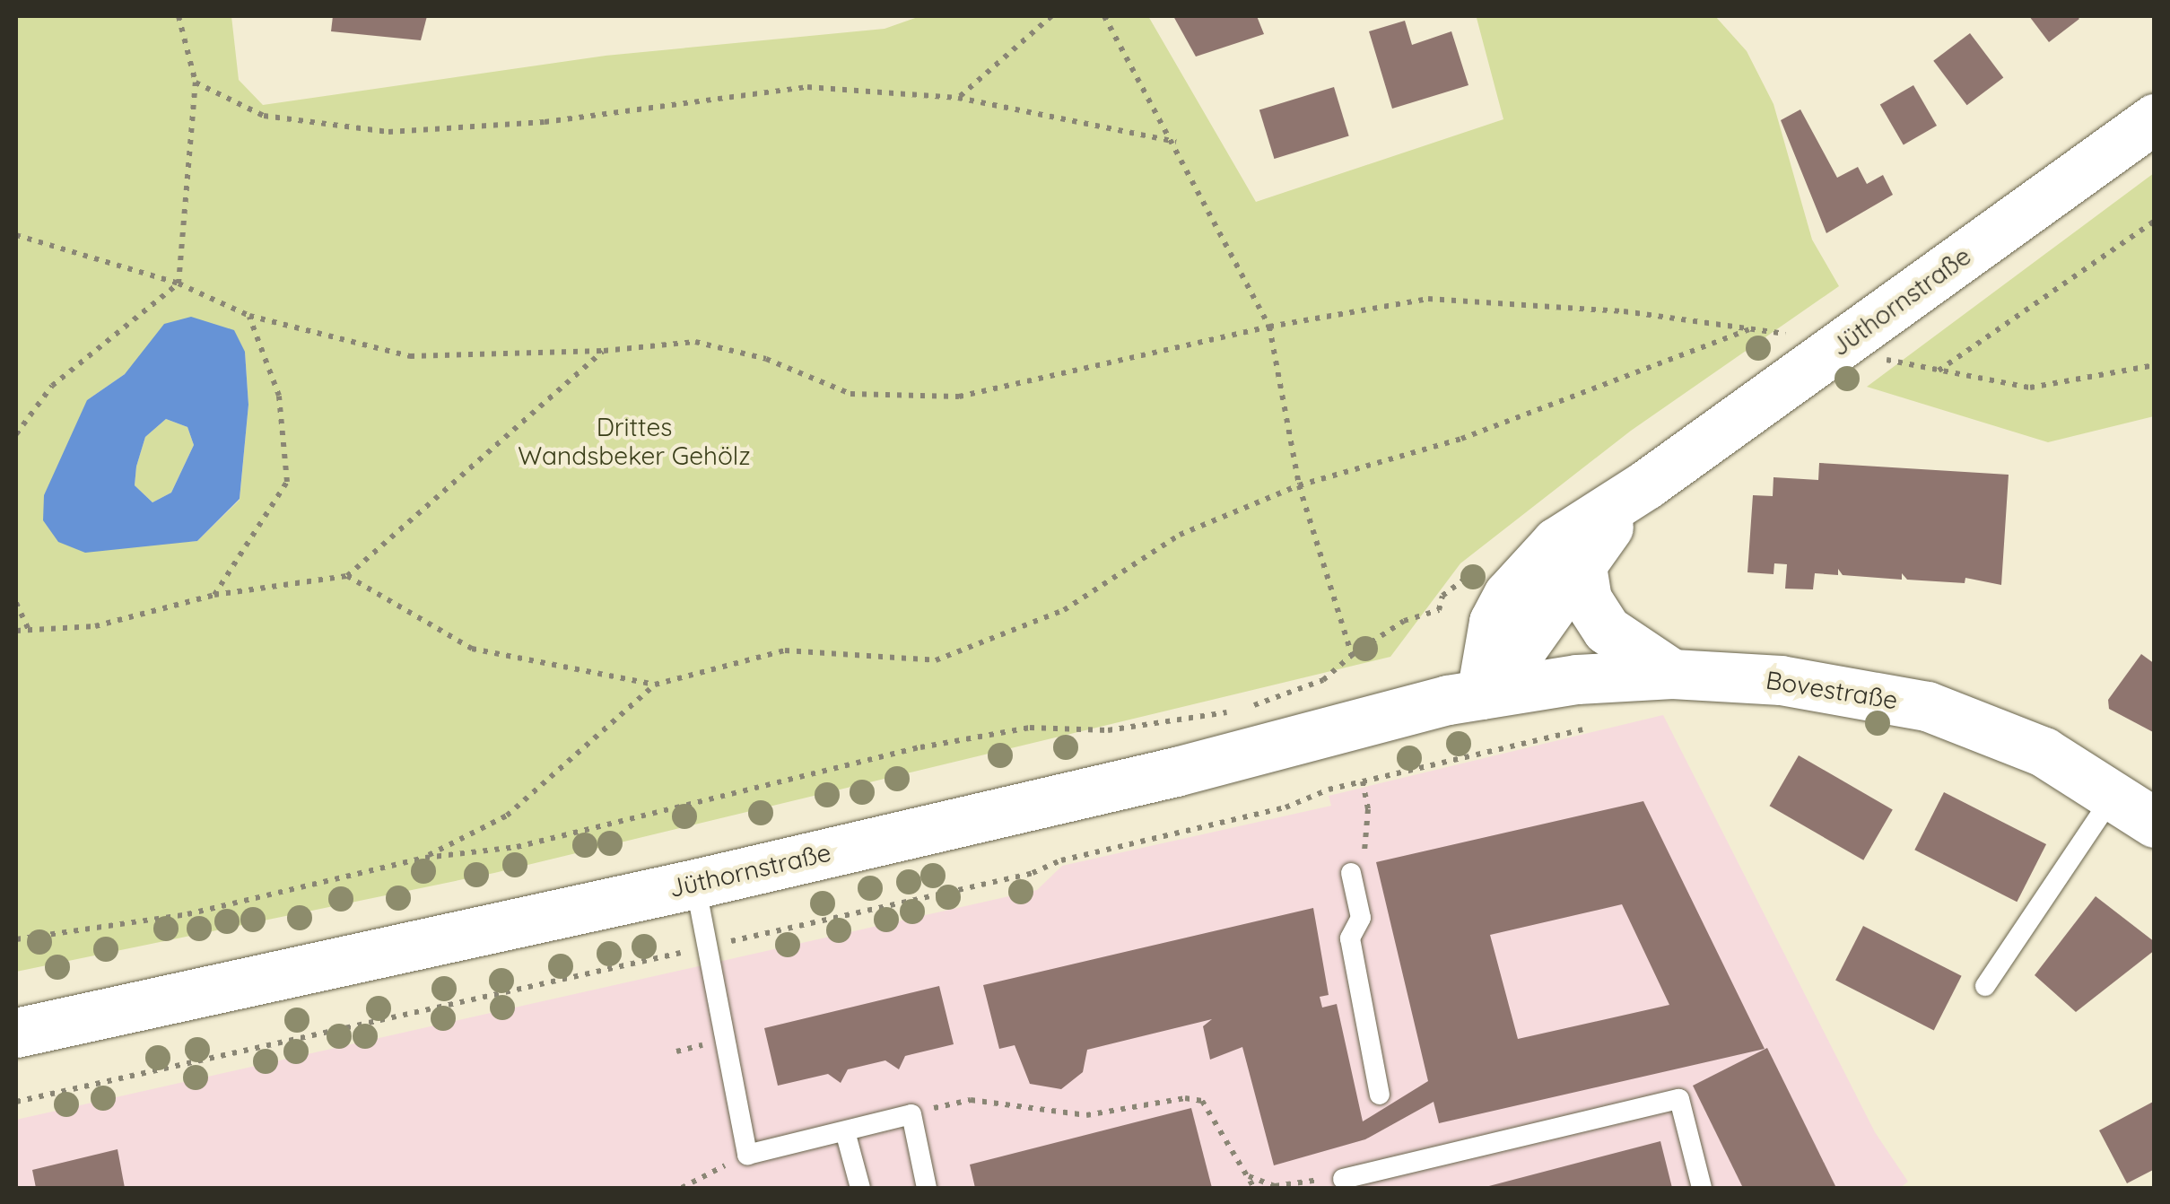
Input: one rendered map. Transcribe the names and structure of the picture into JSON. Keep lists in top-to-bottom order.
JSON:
{
  "streets": {
    "main road": ["Jüthornstraße", "Bovestraße"]
  },
  "crossings": [
    ["Jüthornstraße", "Bovestraße"]
  ],
  "parks": ["Drittes Wandsbeker Gehölz"]
}
